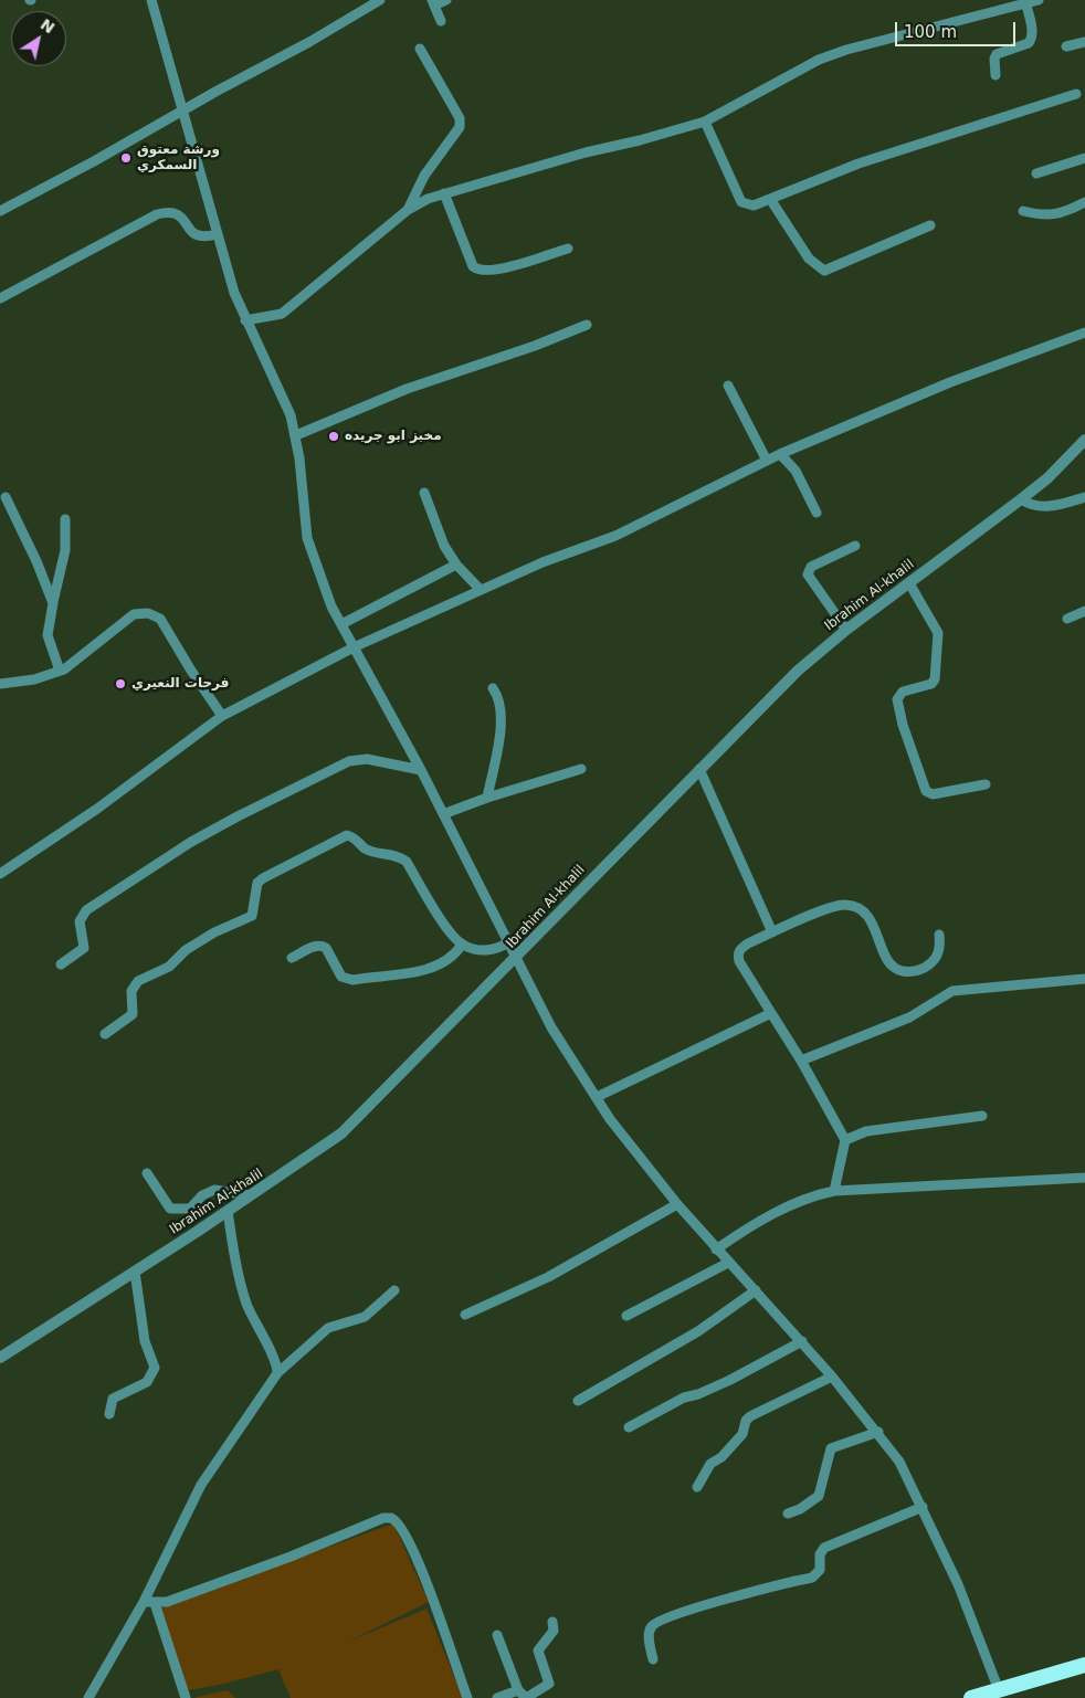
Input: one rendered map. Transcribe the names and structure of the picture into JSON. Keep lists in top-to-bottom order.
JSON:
{
  "streets": {
    "street": ["Ibrahim Al-khalil"]
  },
  "places": ["ورشة معتوق السمكري", "مخبز ابو جريده", "فرحات النعيري"],
  "scale_bar": "100 m",
  "north": "top right"
}
